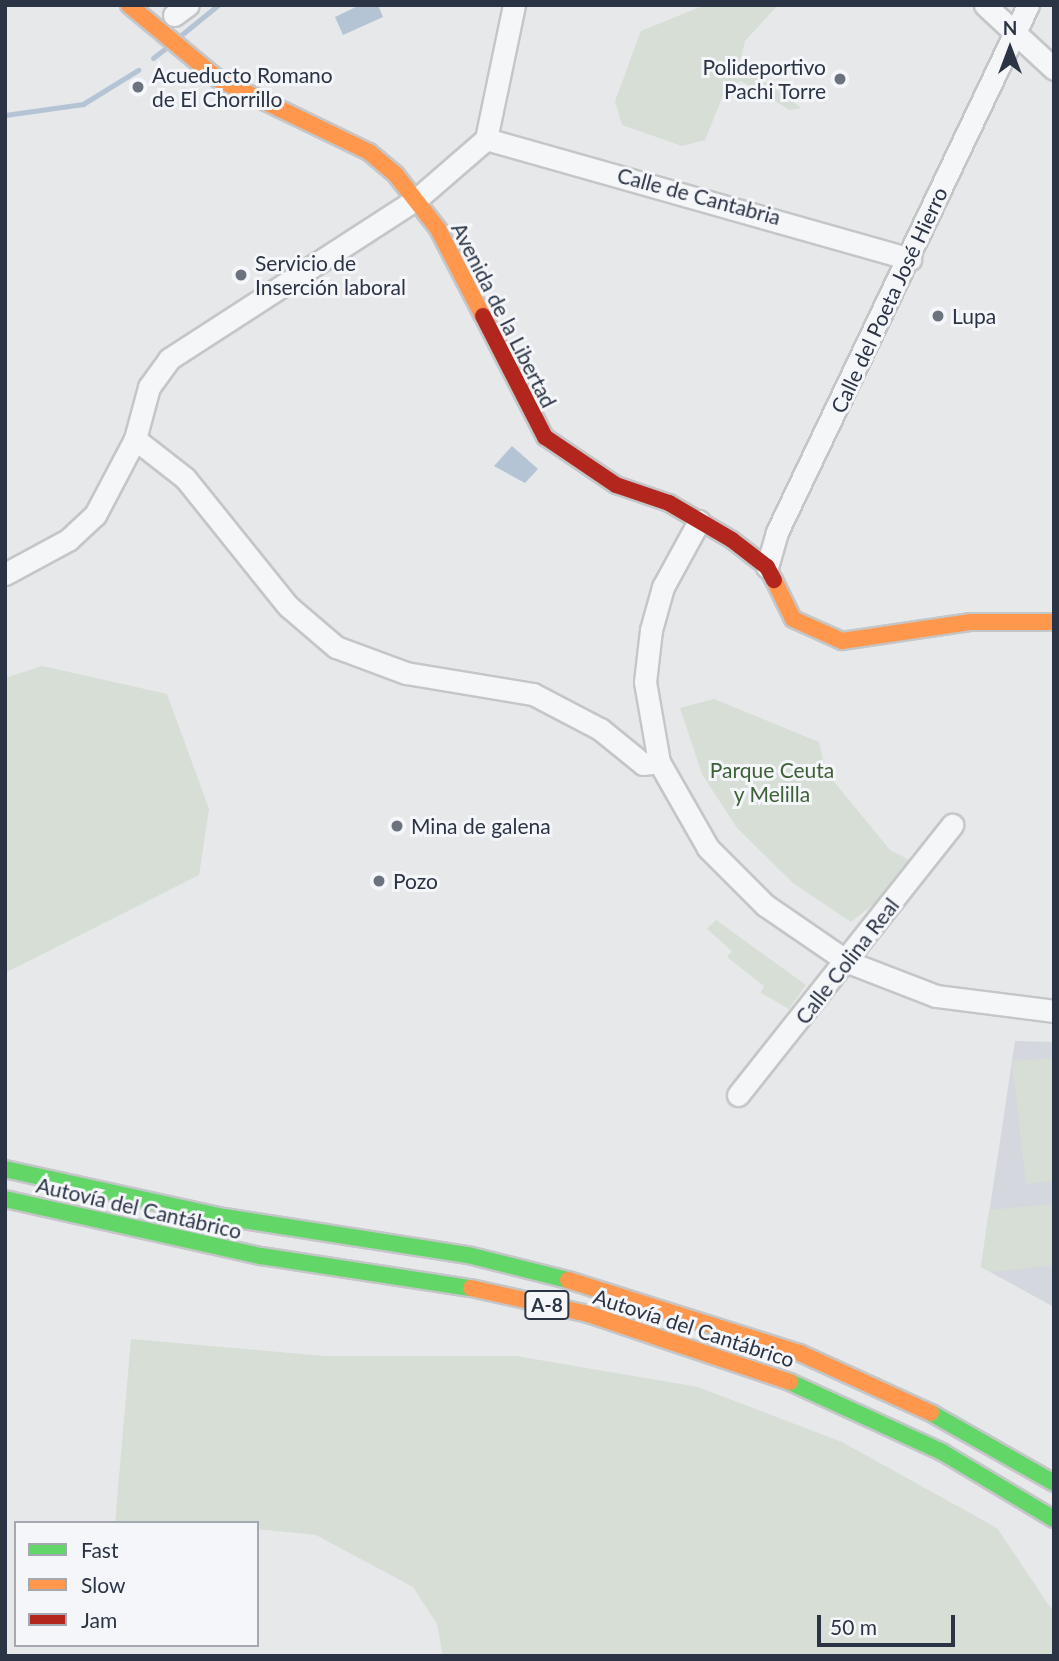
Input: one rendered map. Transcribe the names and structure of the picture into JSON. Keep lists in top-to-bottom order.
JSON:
{
  "streets": {
    "main road": ["Avenida de la Libertad", "Autovía del Cantábrico", "A-8"],
    "street": ["Calle de Cantabria", "Calle del Poeta José Hierro", "Calle Colina Real"]
  },
  "crossings": [
    ["Calle de Cantabria", "Calle del Poeta José Hierro"],
    ["Calle del Poeta José Hierro", "Avenida de la Libertad"]
  ],
  "parks": ["Parque Ceuta y Melilla"],
  "places": [
    "Polideportivo Pachi Torre",
    "Acueducto Romano de El Chorrillo",
    "Servicio de Inserción laboral",
    "Lupa",
    "Mina de galena",
    "Pozo"
  ],
  "legend": ["Fast", "Slow", "Jam"],
  "scale_bar": "50 m",
  "north": "top"
}
